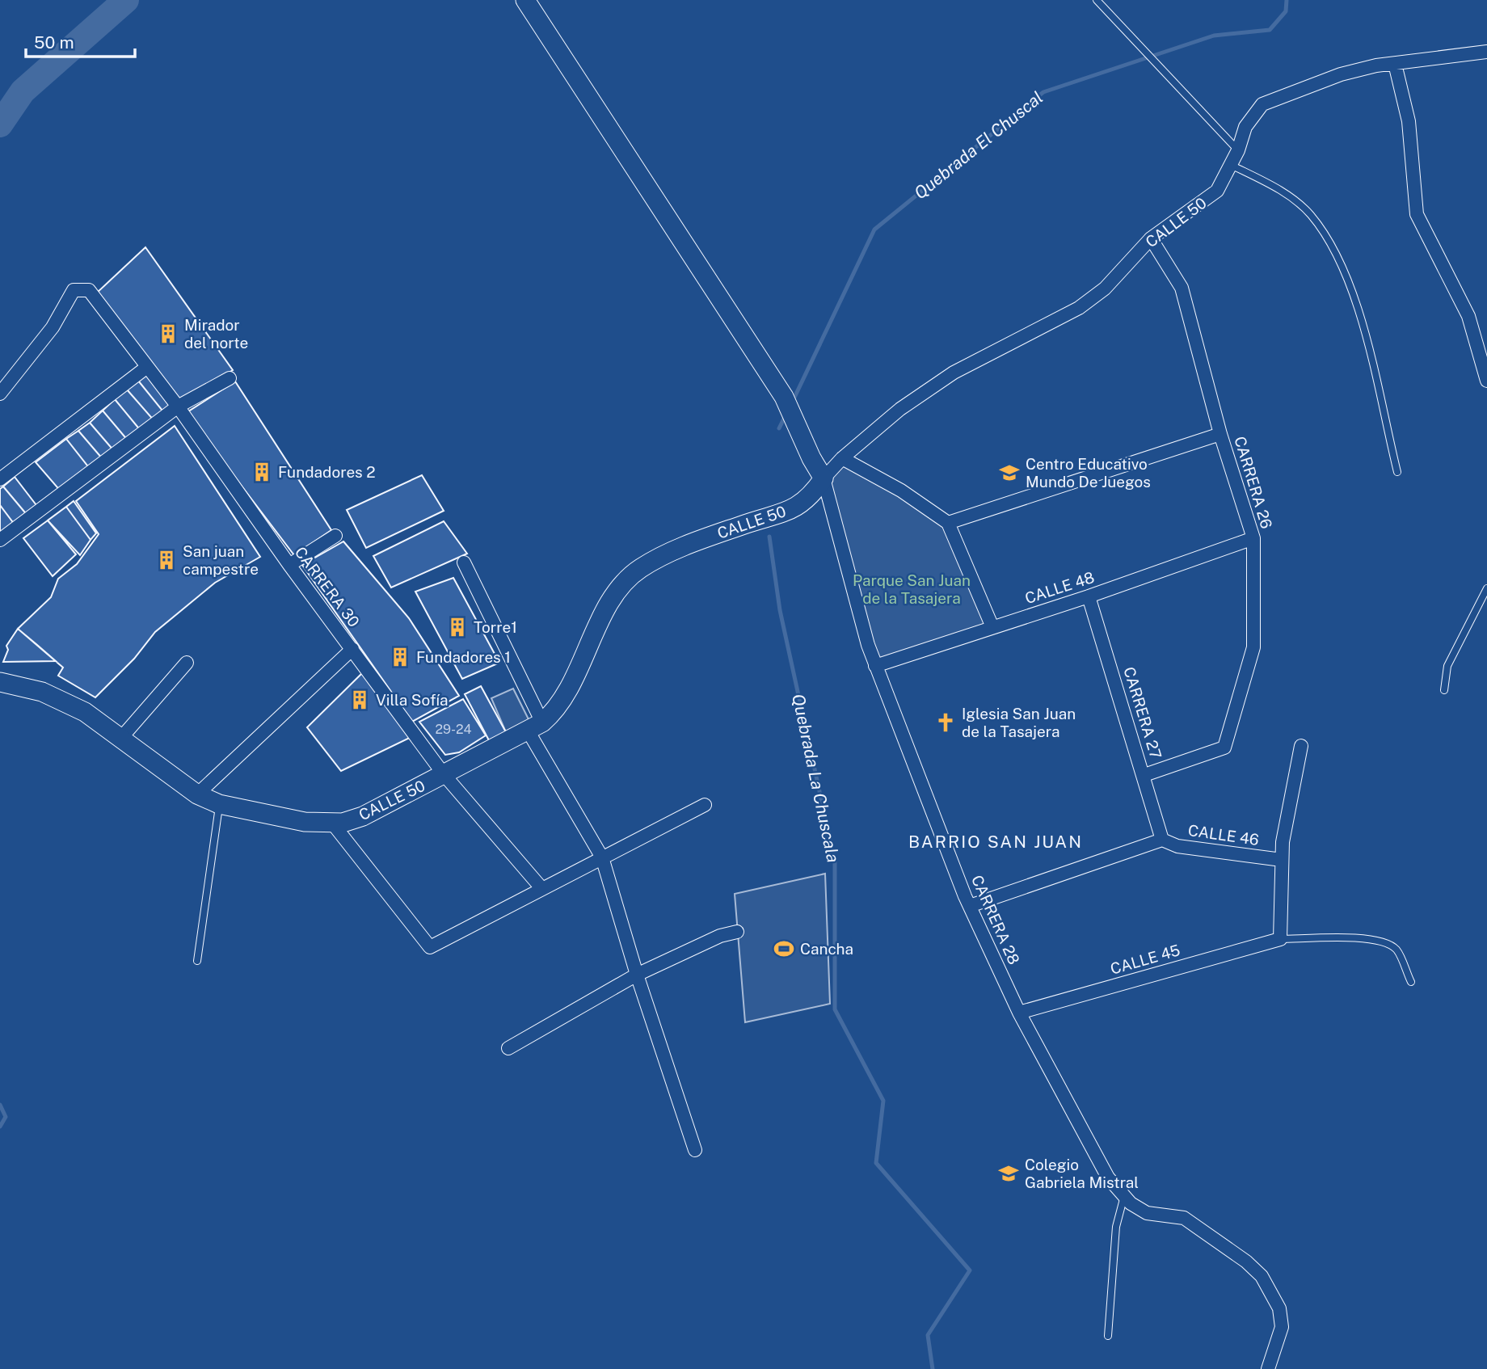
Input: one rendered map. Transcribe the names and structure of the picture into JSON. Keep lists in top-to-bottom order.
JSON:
{
  "streets": {
    "street": [
      "CALLE 50",
      "CARRERA 26",
      "CARRERA 30",
      "CALLE 48",
      "CARRERA 27",
      "CALLE 46",
      "CARRERA 28",
      "CALLE 45"
    ]
  },
  "crossings": [
    ["CALLE 50", "CARRERA 26"],
    ["CALLE 50", "CARRERA 30"],
    ["CALLE 50", "CARRERA 28"],
    ["CARRERA 26", "CALLE 48"],
    ["CARRERA 26", "CARRERA 27"],
    ["CALLE 48", "CARRERA 27"],
    ["CALLE 48", "CARRERA 28"],
    ["CARRERA 27", "CALLE 46"],
    ["CARRERA 28", "CALLE 45"]
  ],
  "districts": ["BARRIO SAN JUAN"],
  "water": ["Quebrada El Chuscal", "Quebrada La Chuscala"],
  "parks": ["Parque San Juan de la Tasajera"],
  "places": {
    "building": [
      "Mirador del norte",
      "Fundadores 2",
      "San juan campestre",
      "Torre1",
      "Fundadores 1",
      "Villa Sofía"
    ],
    "school or university": ["Centro Educativo Mundo De Juegos", "Colegio Gabriela Mistral"],
    "church": ["Iglesia San Juan de la Tasajera"],
    "sports": ["Cancha"]
  },
  "house_numbers": ["29-24"],
  "scale_bar": "50 m"
}
